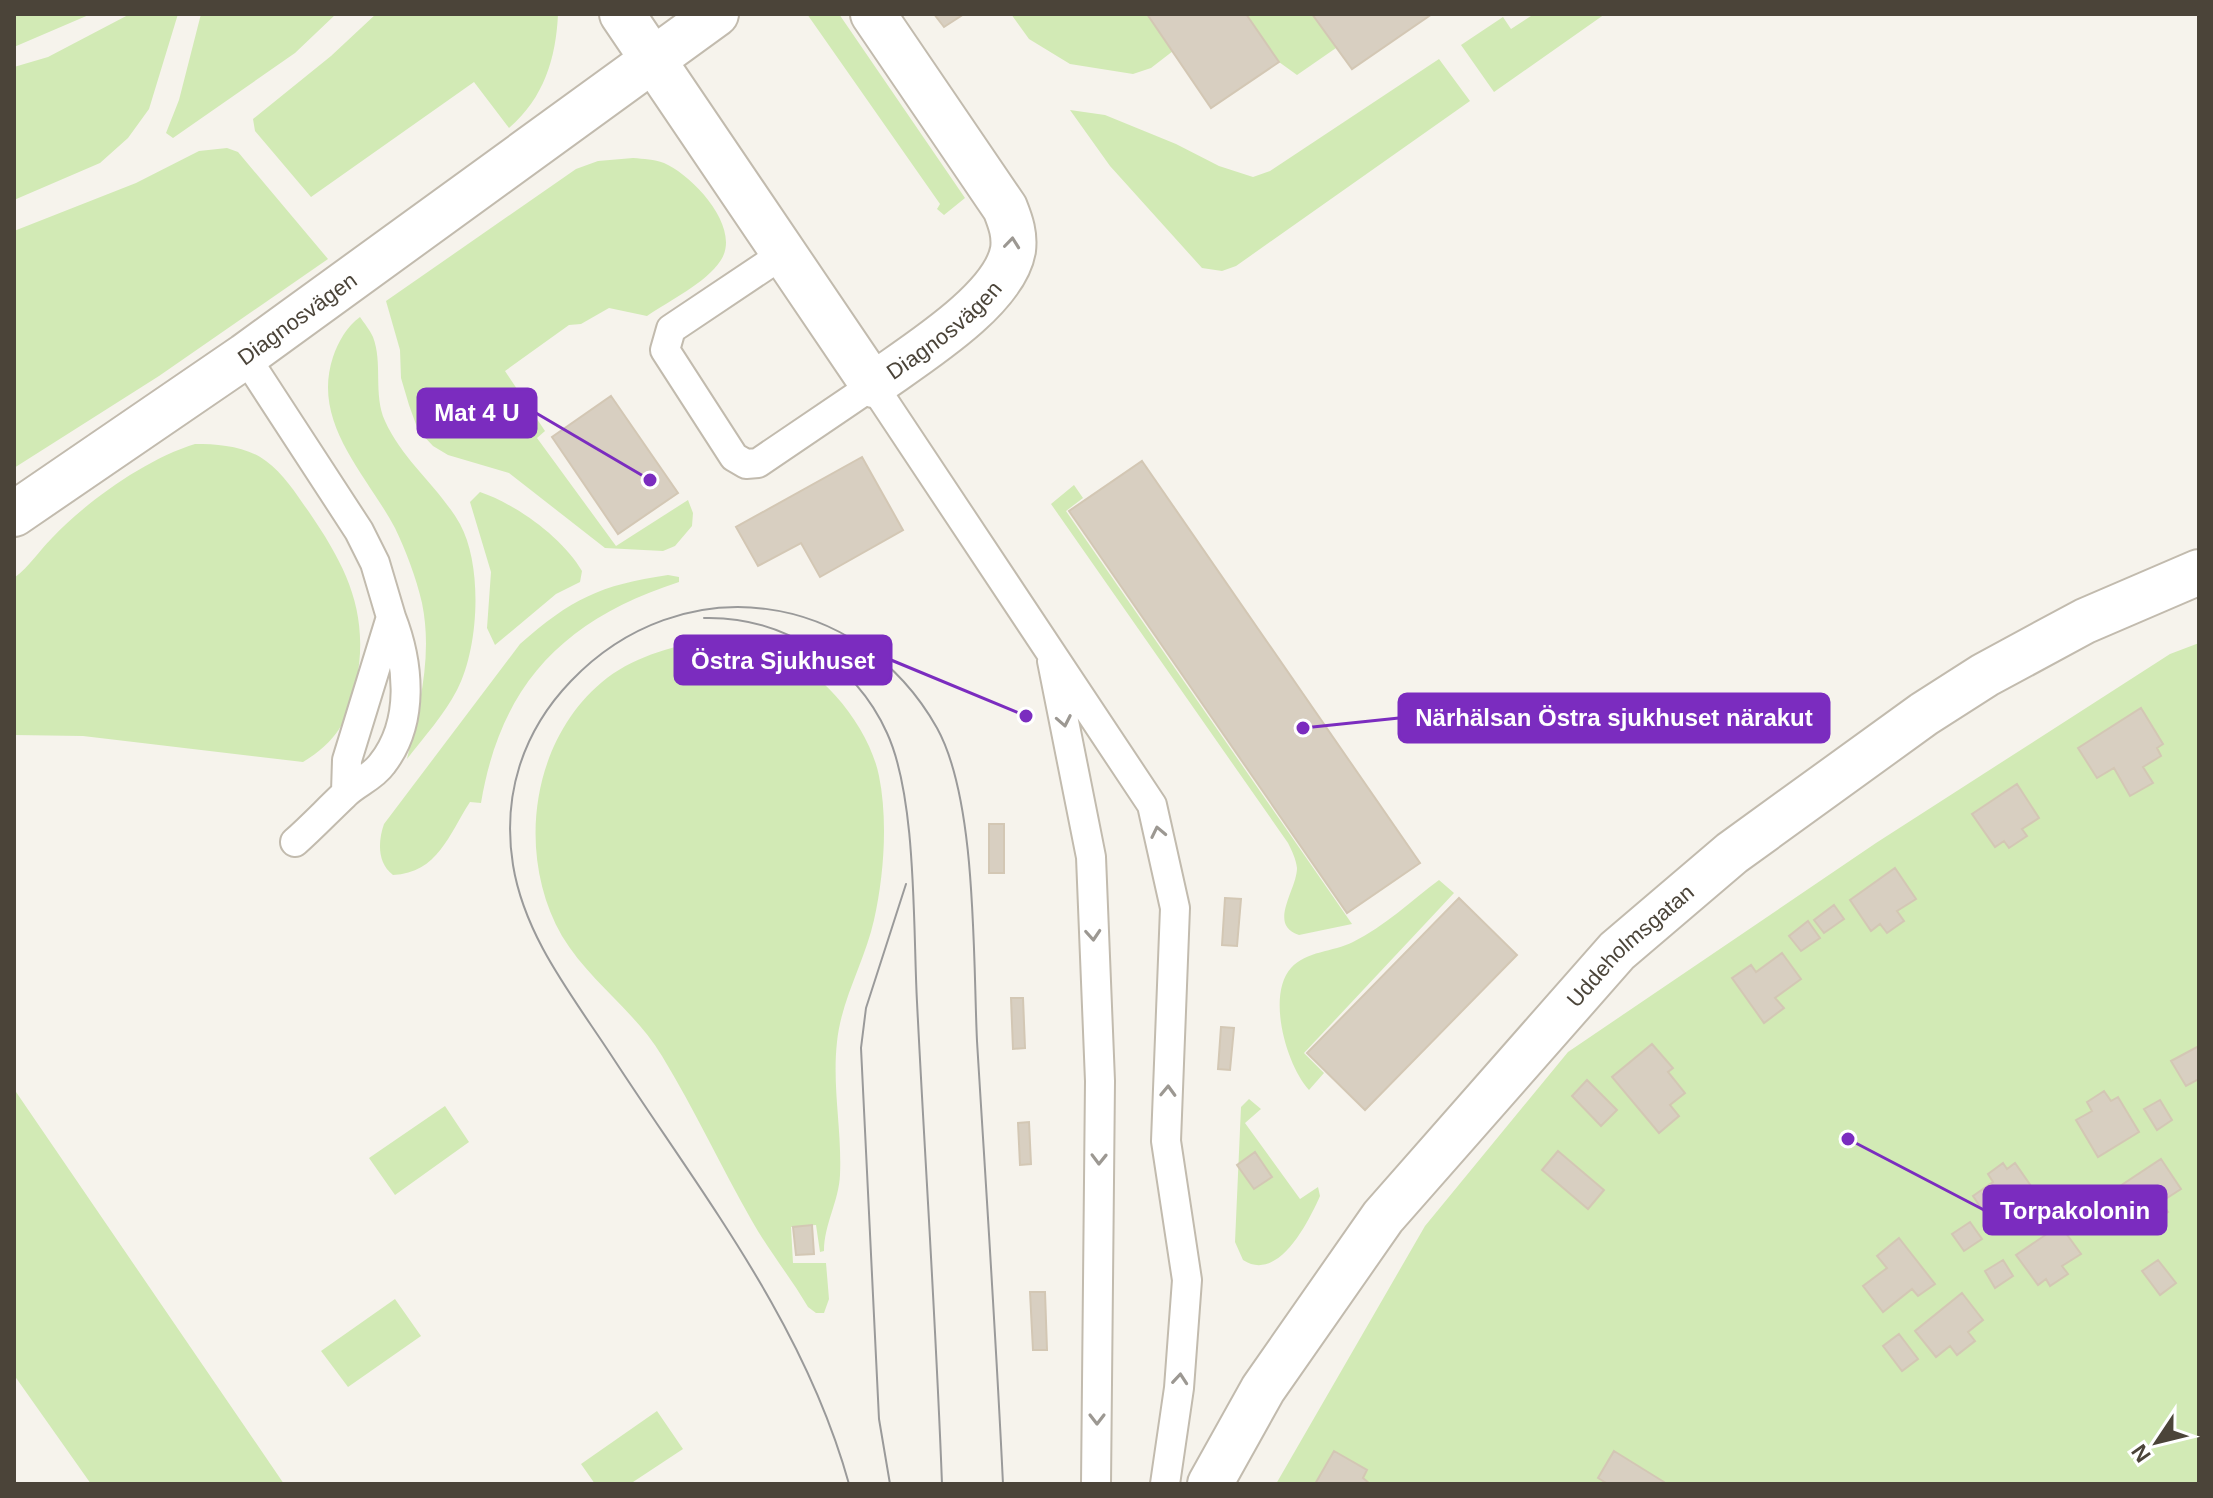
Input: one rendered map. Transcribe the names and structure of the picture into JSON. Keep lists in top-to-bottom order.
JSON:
{
  "streets": {
    "street": ["Diagnosvägen", "Uddeholmsgatan"]
  },
  "places": [
    "Mat 4 U",
    "Östra Sjukhuset",
    "Närhälsan Östra sjukhuset närakut",
    "Torpakolonin"
  ],
  "north": "bottom left"
}
